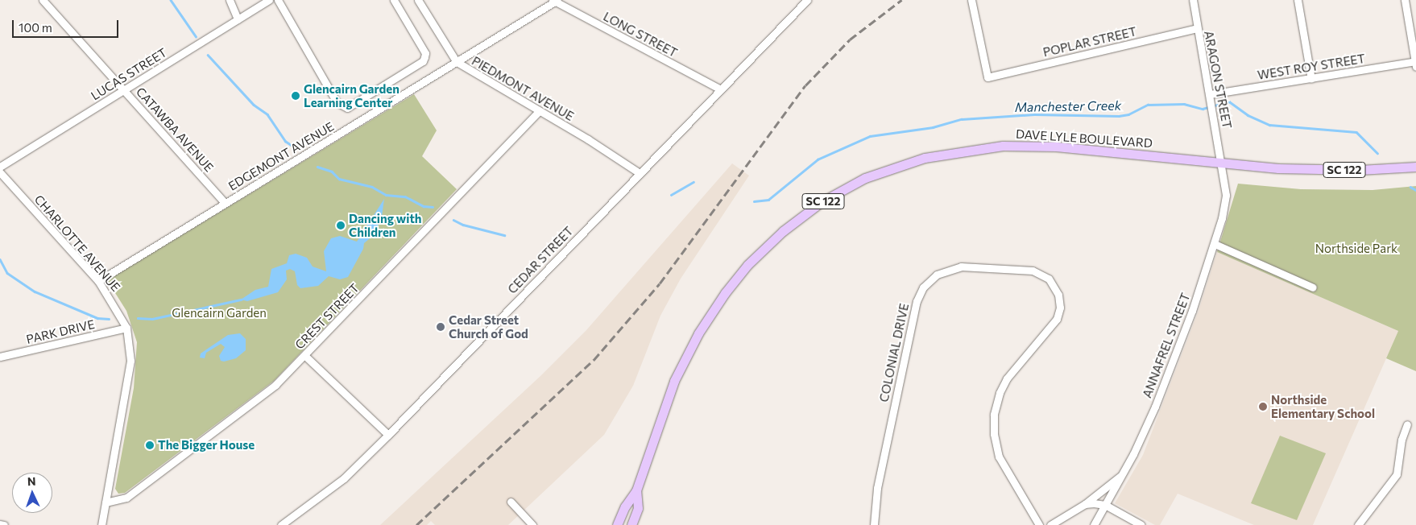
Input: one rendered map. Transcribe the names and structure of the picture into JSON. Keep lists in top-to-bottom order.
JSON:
{
  "streets": {
    "main road": ["DAVE LYLE BOULEVARD", "SC 122"],
    "street": [
      "LONG STREET",
      "POPLAR STREET",
      "WEST ROY STREET",
      "LUCAS STREET",
      "ARAGON STREET",
      "PIEDMONT AVENUE",
      "CATAWBA AVENUE",
      "EDGEMONT AVENUE",
      "CHARLOTTE AVENUE",
      "CEDAR STREET",
      "CREST STREET",
      "PARK DRIVE",
      "ANNAFREL STREET",
      "COLONIAL DRIVE"
    ]
  },
  "crossings": [
    ["LONG STREET", "EDGEMONT AVENUE"],
    ["LONG STREET", "CEDAR STREET"],
    ["POPLAR STREET", "ARAGON STREET"],
    ["WEST ROY STREET", "ARAGON STREET"],
    ["LUCAS STREET", "CATAWBA AVENUE"],
    ["ARAGON STREET", "DAVE LYLE BOULEVARD"],
    ["ARAGON STREET", "ANNAFREL STREET"],
    ["PIEDMONT AVENUE", "EDGEMONT AVENUE"],
    ["PIEDMONT AVENUE", "CEDAR STREET"],
    ["PIEDMONT AVENUE", "CREST STREET"],
    ["CATAWBA AVENUE", "EDGEMONT AVENUE"],
    ["DAVE LYLE BOULEVARD", "ANNAFREL STREET"],
    ["EDGEMONT AVENUE", "CHARLOTTE AVENUE"],
    ["CHARLOTTE AVENUE", "CREST STREET"],
    ["CHARLOTTE AVENUE", "PARK DRIVE"]
  ],
  "water": ["Manchester Creek"],
  "parks": ["Northside Park", "Glencairn Garden"],
  "places": [
    "Glencairn Garden Learning Center",
    "Dancing with Children",
    "Cedar Street Church of God",
    "Northside Elementary School",
    "The Bigger House"
  ],
  "scale_bar": "100 m",
  "north": "top"
}
